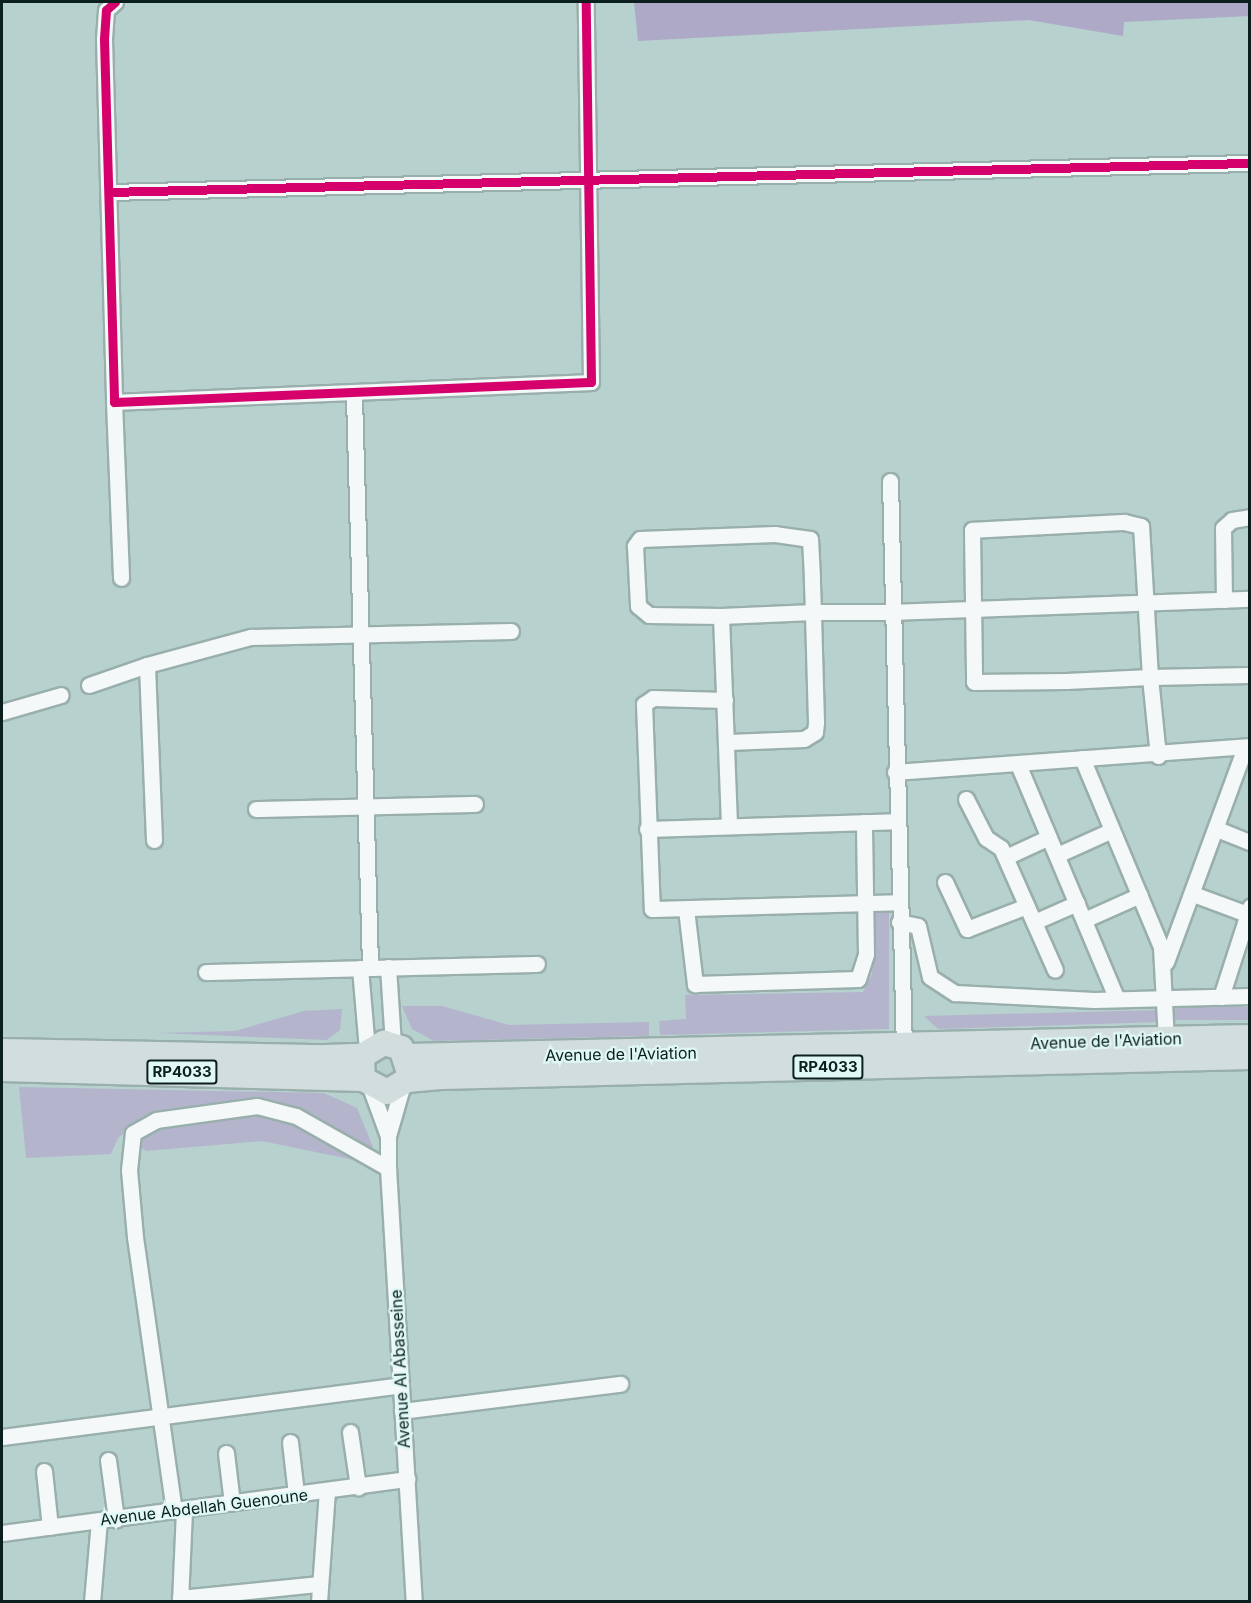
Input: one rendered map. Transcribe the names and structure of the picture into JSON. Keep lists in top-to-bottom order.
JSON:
{
  "streets": {
    "main road": ["Avenue de l'Aviation", "RP4033"],
    "street": ["Avenue Al Abasseine", "Avenue Abdellah Guenoune"]
  },
  "crossings": [
    ["Avenue de l'Aviation", "Avenue Al Abasseine"],
    ["Avenue Al Abasseine", "Avenue Abdellah Guenoune"]
  ]
}
